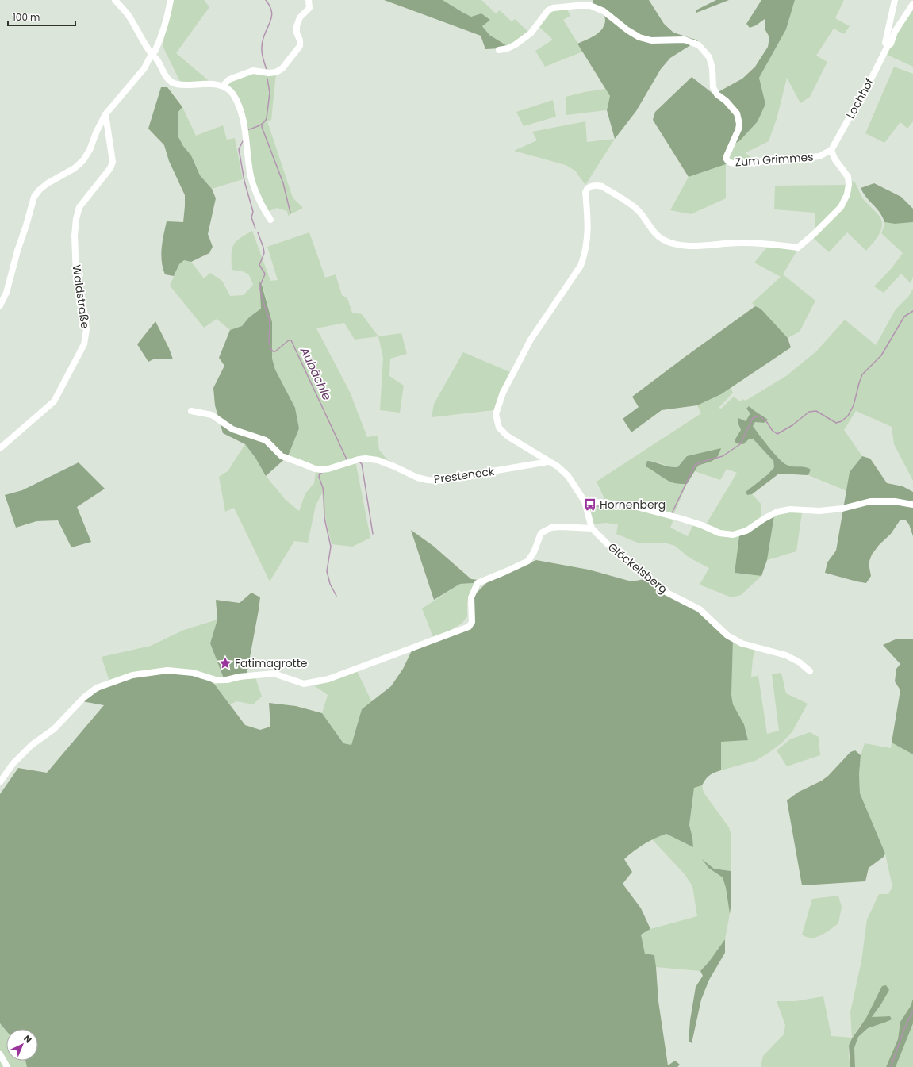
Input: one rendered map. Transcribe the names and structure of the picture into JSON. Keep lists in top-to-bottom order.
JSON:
{
  "streets": {
    "street": [
      "Lochhof",
      "Zum Grimmes",
      "Waldstraße",
      "Presteneck",
      "Glöckelsberg"
    ]
  },
  "crossings": [
    ["Lochhof", "Zum Grimmes"]
  ],
  "water": ["Aubächle"],
  "places": {
    "bus stop": ["Hornenberg"],
    "place": ["Fatimagrotte"]
  },
  "scale_bar": "100 m",
  "north": "top right"
}
